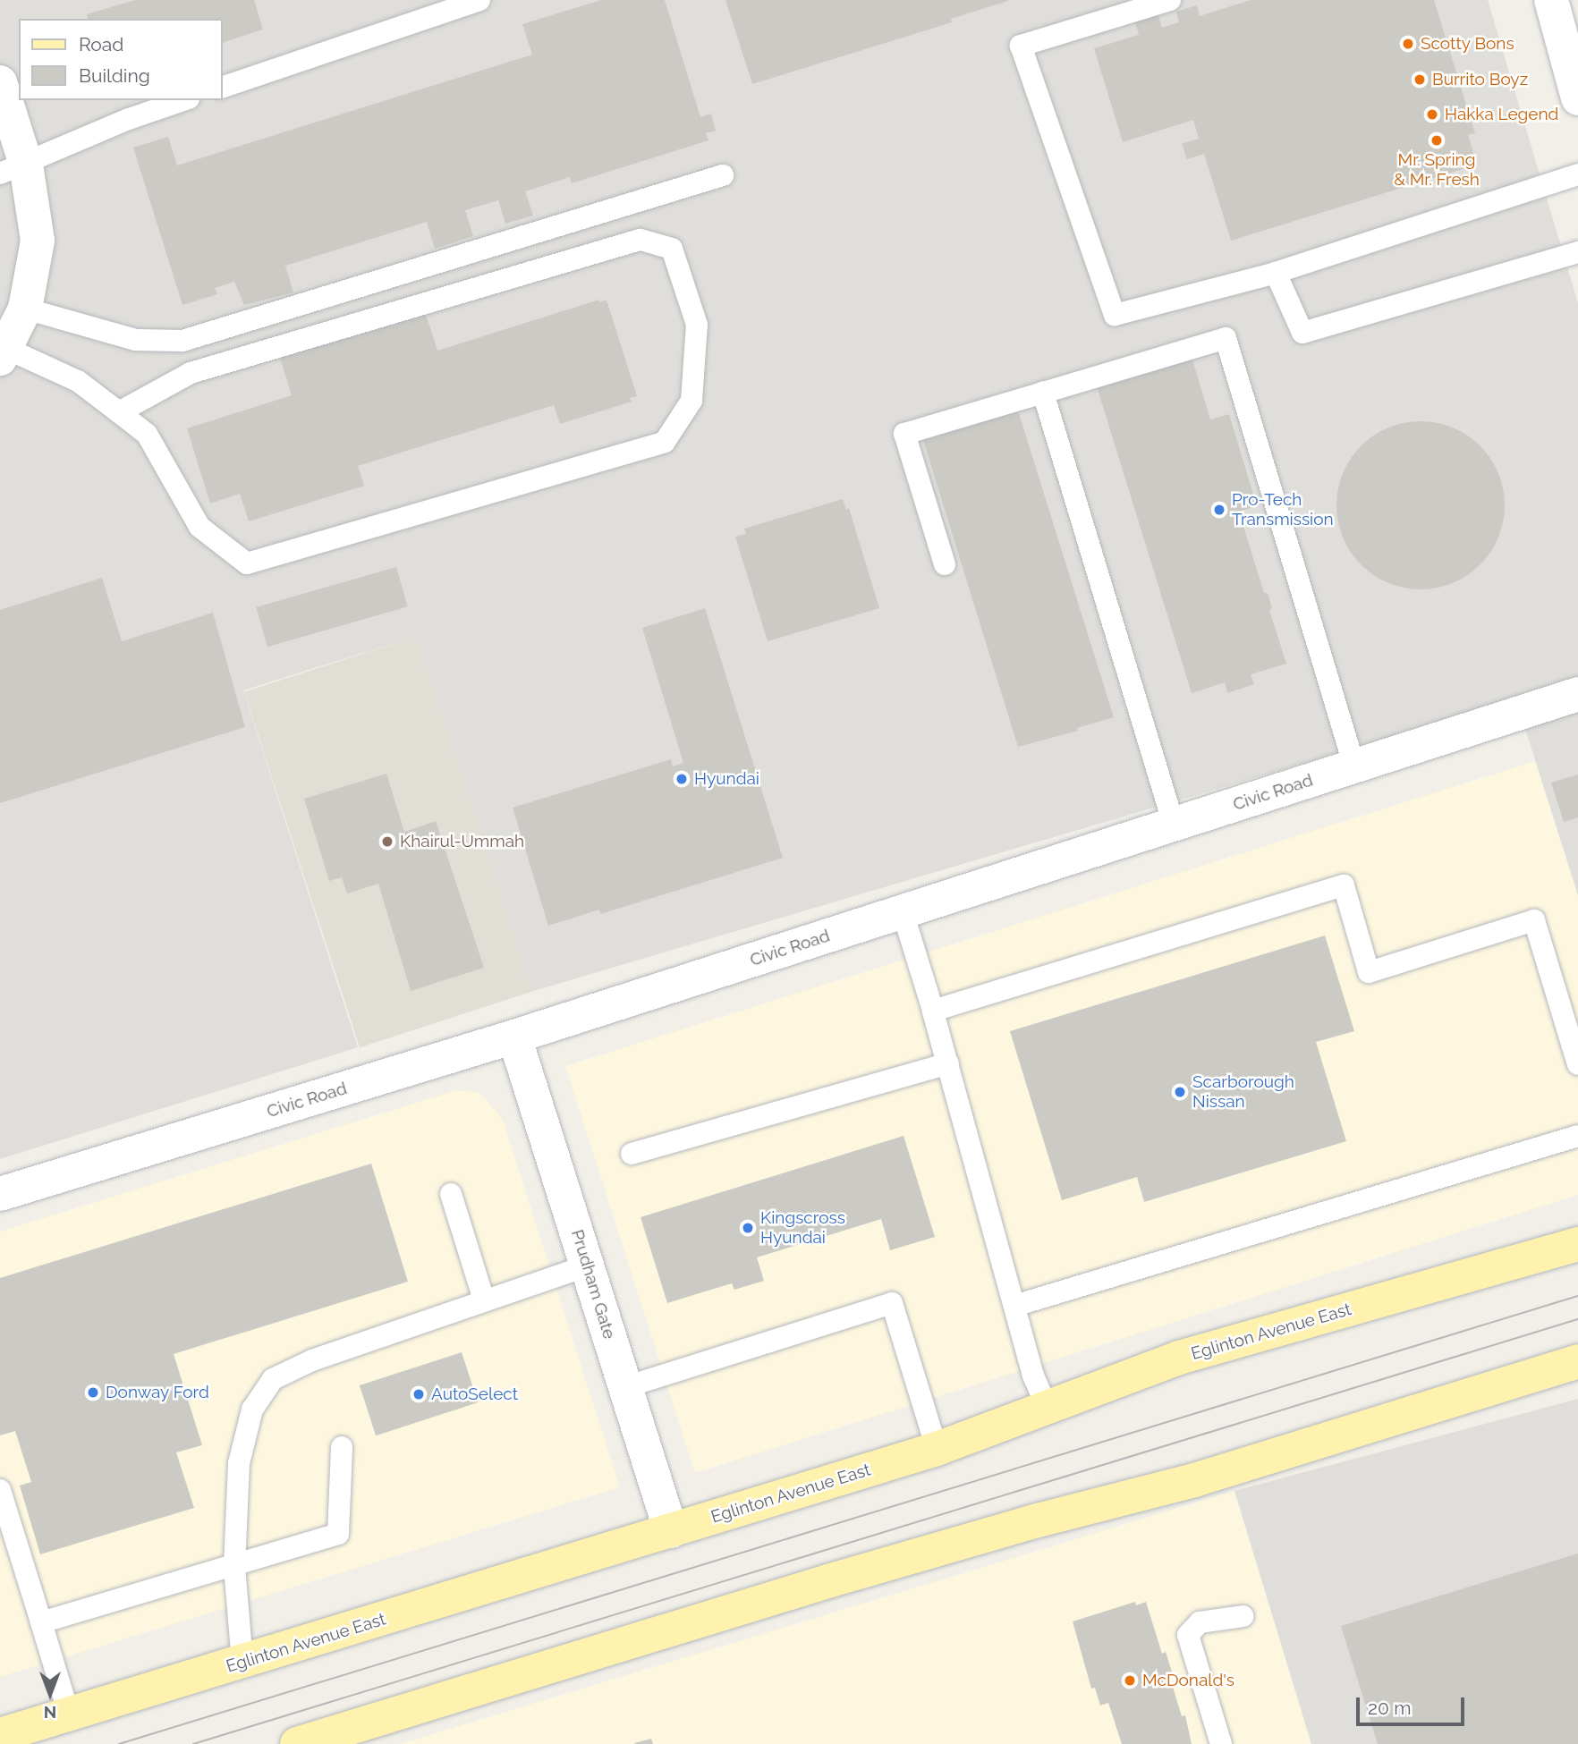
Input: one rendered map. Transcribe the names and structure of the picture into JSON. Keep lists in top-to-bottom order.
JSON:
{
  "streets": {
    "main road": ["Eglinton Avenue East"],
    "street": ["Civic Road", "Prudham Gate"]
  },
  "crossings": [
    ["Civic Road", "Prudham Gate"],
    ["Prudham Gate", "Eglinton Avenue East"]
  ],
  "places": [
    "Scotty Bons",
    "Burrito Boyz",
    "Hakka Legend",
    "Mr. Spring & Mr. Fresh",
    "Pro-Tech Transmission",
    "Hyundai",
    "Khairul-Ummah",
    "Scarborough Nissan",
    "Kingscross Hyundai",
    "Donway Ford",
    "AutoSelect",
    "McDonald's"
  ],
  "legend": ["Road", "Building"],
  "scale_bar": "20 m",
  "north": "bottom"
}
